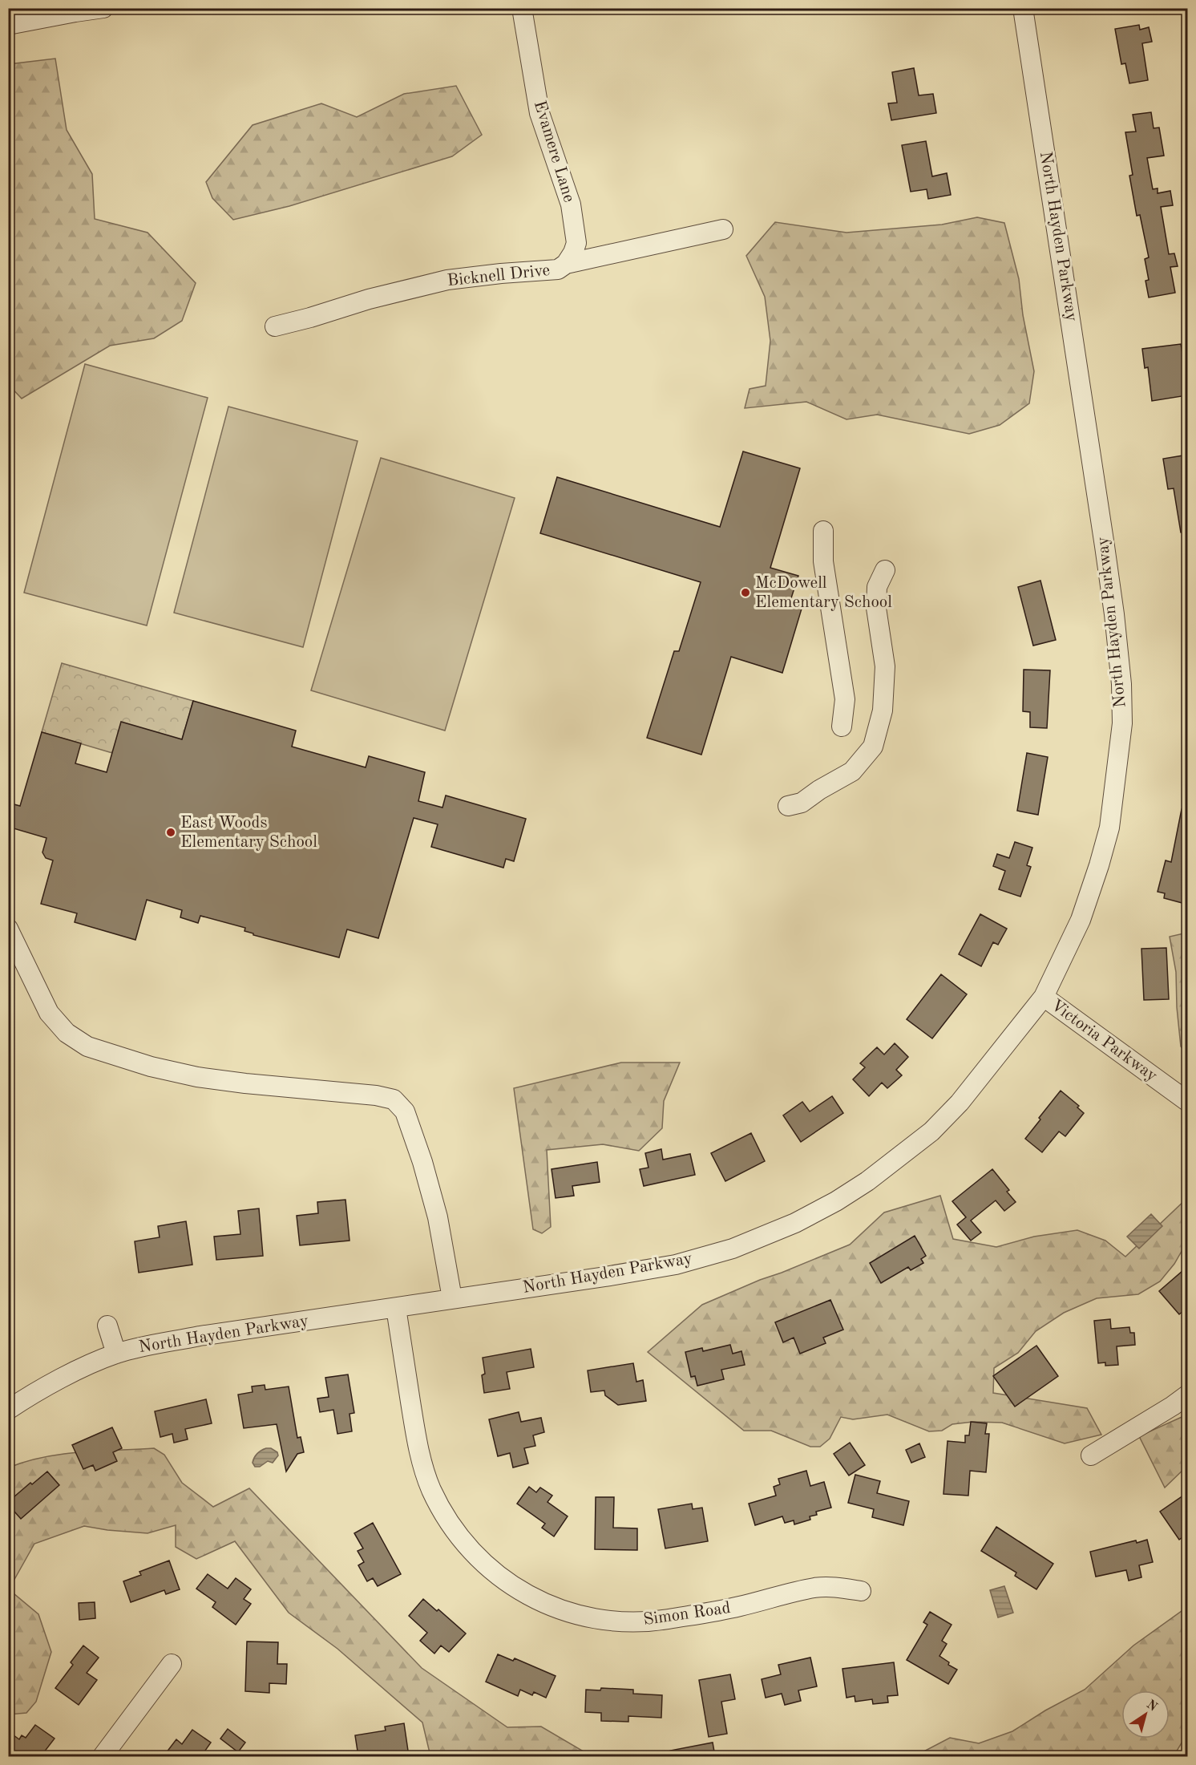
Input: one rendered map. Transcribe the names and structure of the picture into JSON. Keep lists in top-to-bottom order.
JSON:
{
  "streets": {
    "street": [
      "Evamere Lane",
      "North Hayden Parkway",
      "Bicknell Drive",
      "Victoria Parkway",
      "Simon Road"
    ]
  },
  "crossings": [
    ["Evamere Lane", "Bicknell Drive"],
    ["North Hayden Parkway", "Victoria Parkway"],
    ["North Hayden Parkway", "Simon Road"]
  ],
  "places": ["McDowell Elementary School", "East Woods Elementary School"],
  "north": "top right"
}
